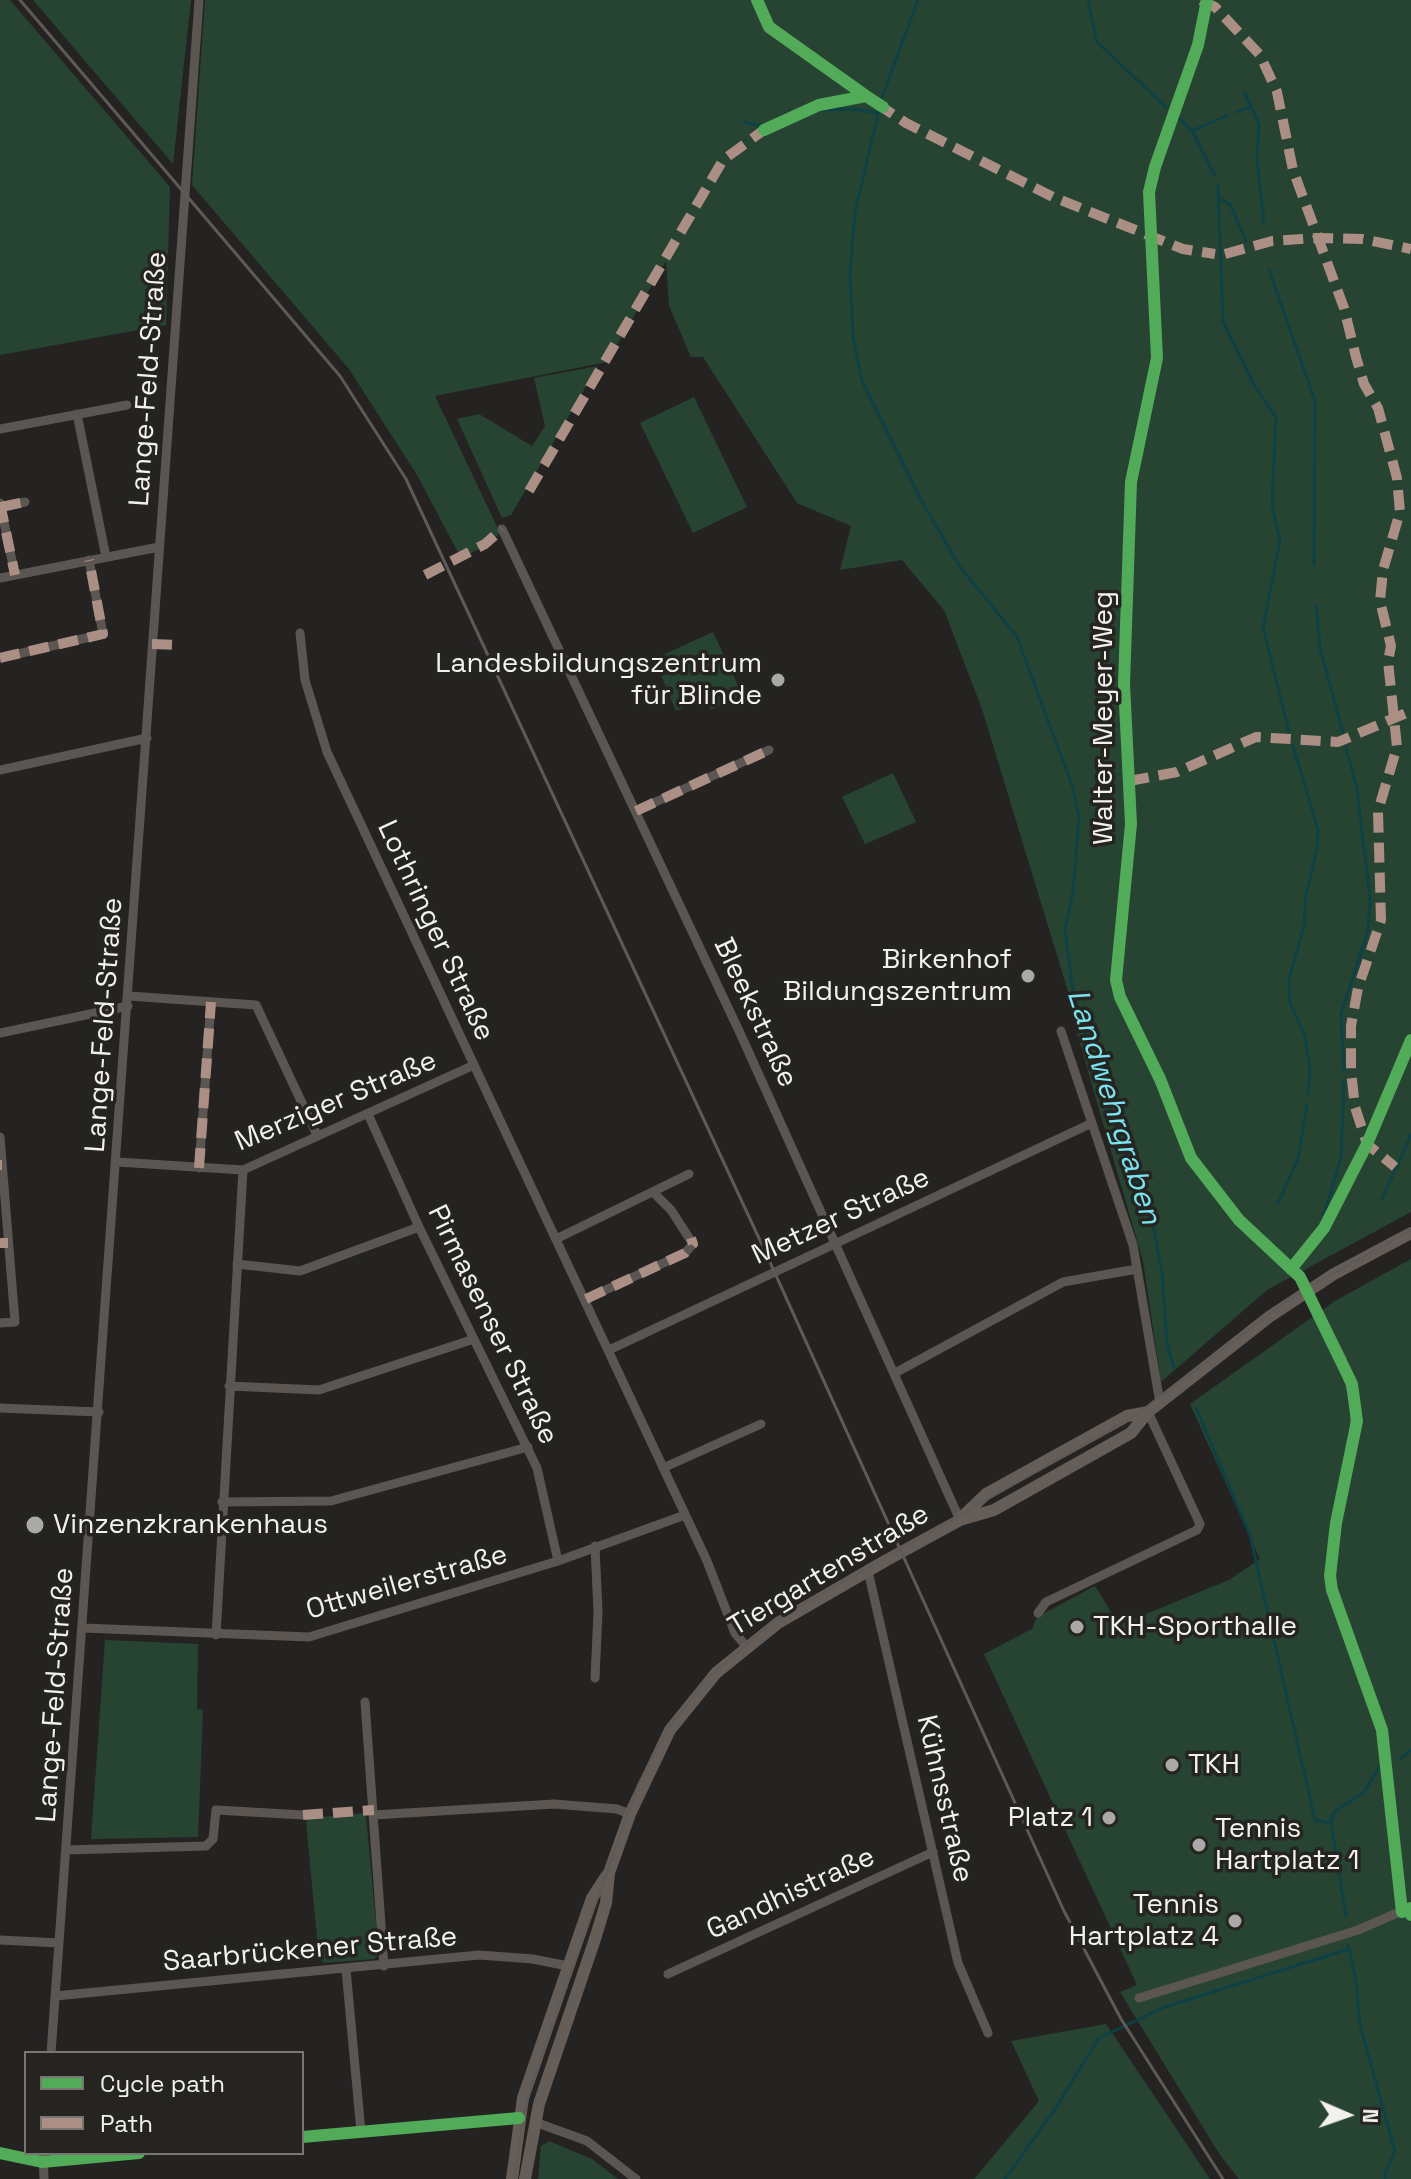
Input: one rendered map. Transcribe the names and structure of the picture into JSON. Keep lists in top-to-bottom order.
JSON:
{
  "streets": {
    "main road": ["Tiergartenstraße"],
    "street": [
      "Lange-Feld-Straße",
      "Lothringer Straße",
      "Bleekstraße",
      "Merziger Straße",
      "Metzer Straße",
      "Pirmasenser Straße",
      "Ottweilerstraße",
      "Kühnsstraße",
      "Gandhistraße",
      "Saarbrückener Straße"
    ],
    "cycle path": ["Walter-Meyer-Weg"]
  },
  "crossings": [
    ["Lange-Feld-Straße", "Merziger Straße"],
    ["Lange-Feld-Straße", "Ottweilerstraße"],
    ["Lange-Feld-Straße", "Saarbrückener Straße"],
    ["Lothringer Straße", "Merziger Straße"],
    ["Lothringer Straße", "Metzer Straße"],
    ["Lothringer Straße", "Tiergartenstraße"],
    ["Lothringer Straße", "Ottweilerstraße"],
    ["Bleekstraße", "Metzer Straße"],
    ["Bleekstraße", "Tiergartenstraße"],
    ["Merziger Straße", "Pirmasenser Straße"],
    ["Pirmasenser Straße", "Ottweilerstraße"],
    ["Tiergartenstraße", "Kühnsstraße"],
    ["Tiergartenstraße", "Saarbrückener Straße"],
    ["Kühnsstraße", "Gandhistraße"]
  ],
  "water": ["Landwehrgraben"],
  "places": [
    "Landesbildungszentrum für Blinde",
    "Birkenhof Bildungszentrum",
    "Vinzenzkrankenhaus",
    "TKH-Sporthalle",
    "TKH",
    "Platz 1",
    "Tennis Hartplatz 1",
    "Tennis Hartplatz 4"
  ],
  "legend": ["Cycle path", "Path"],
  "north": "right"
}
